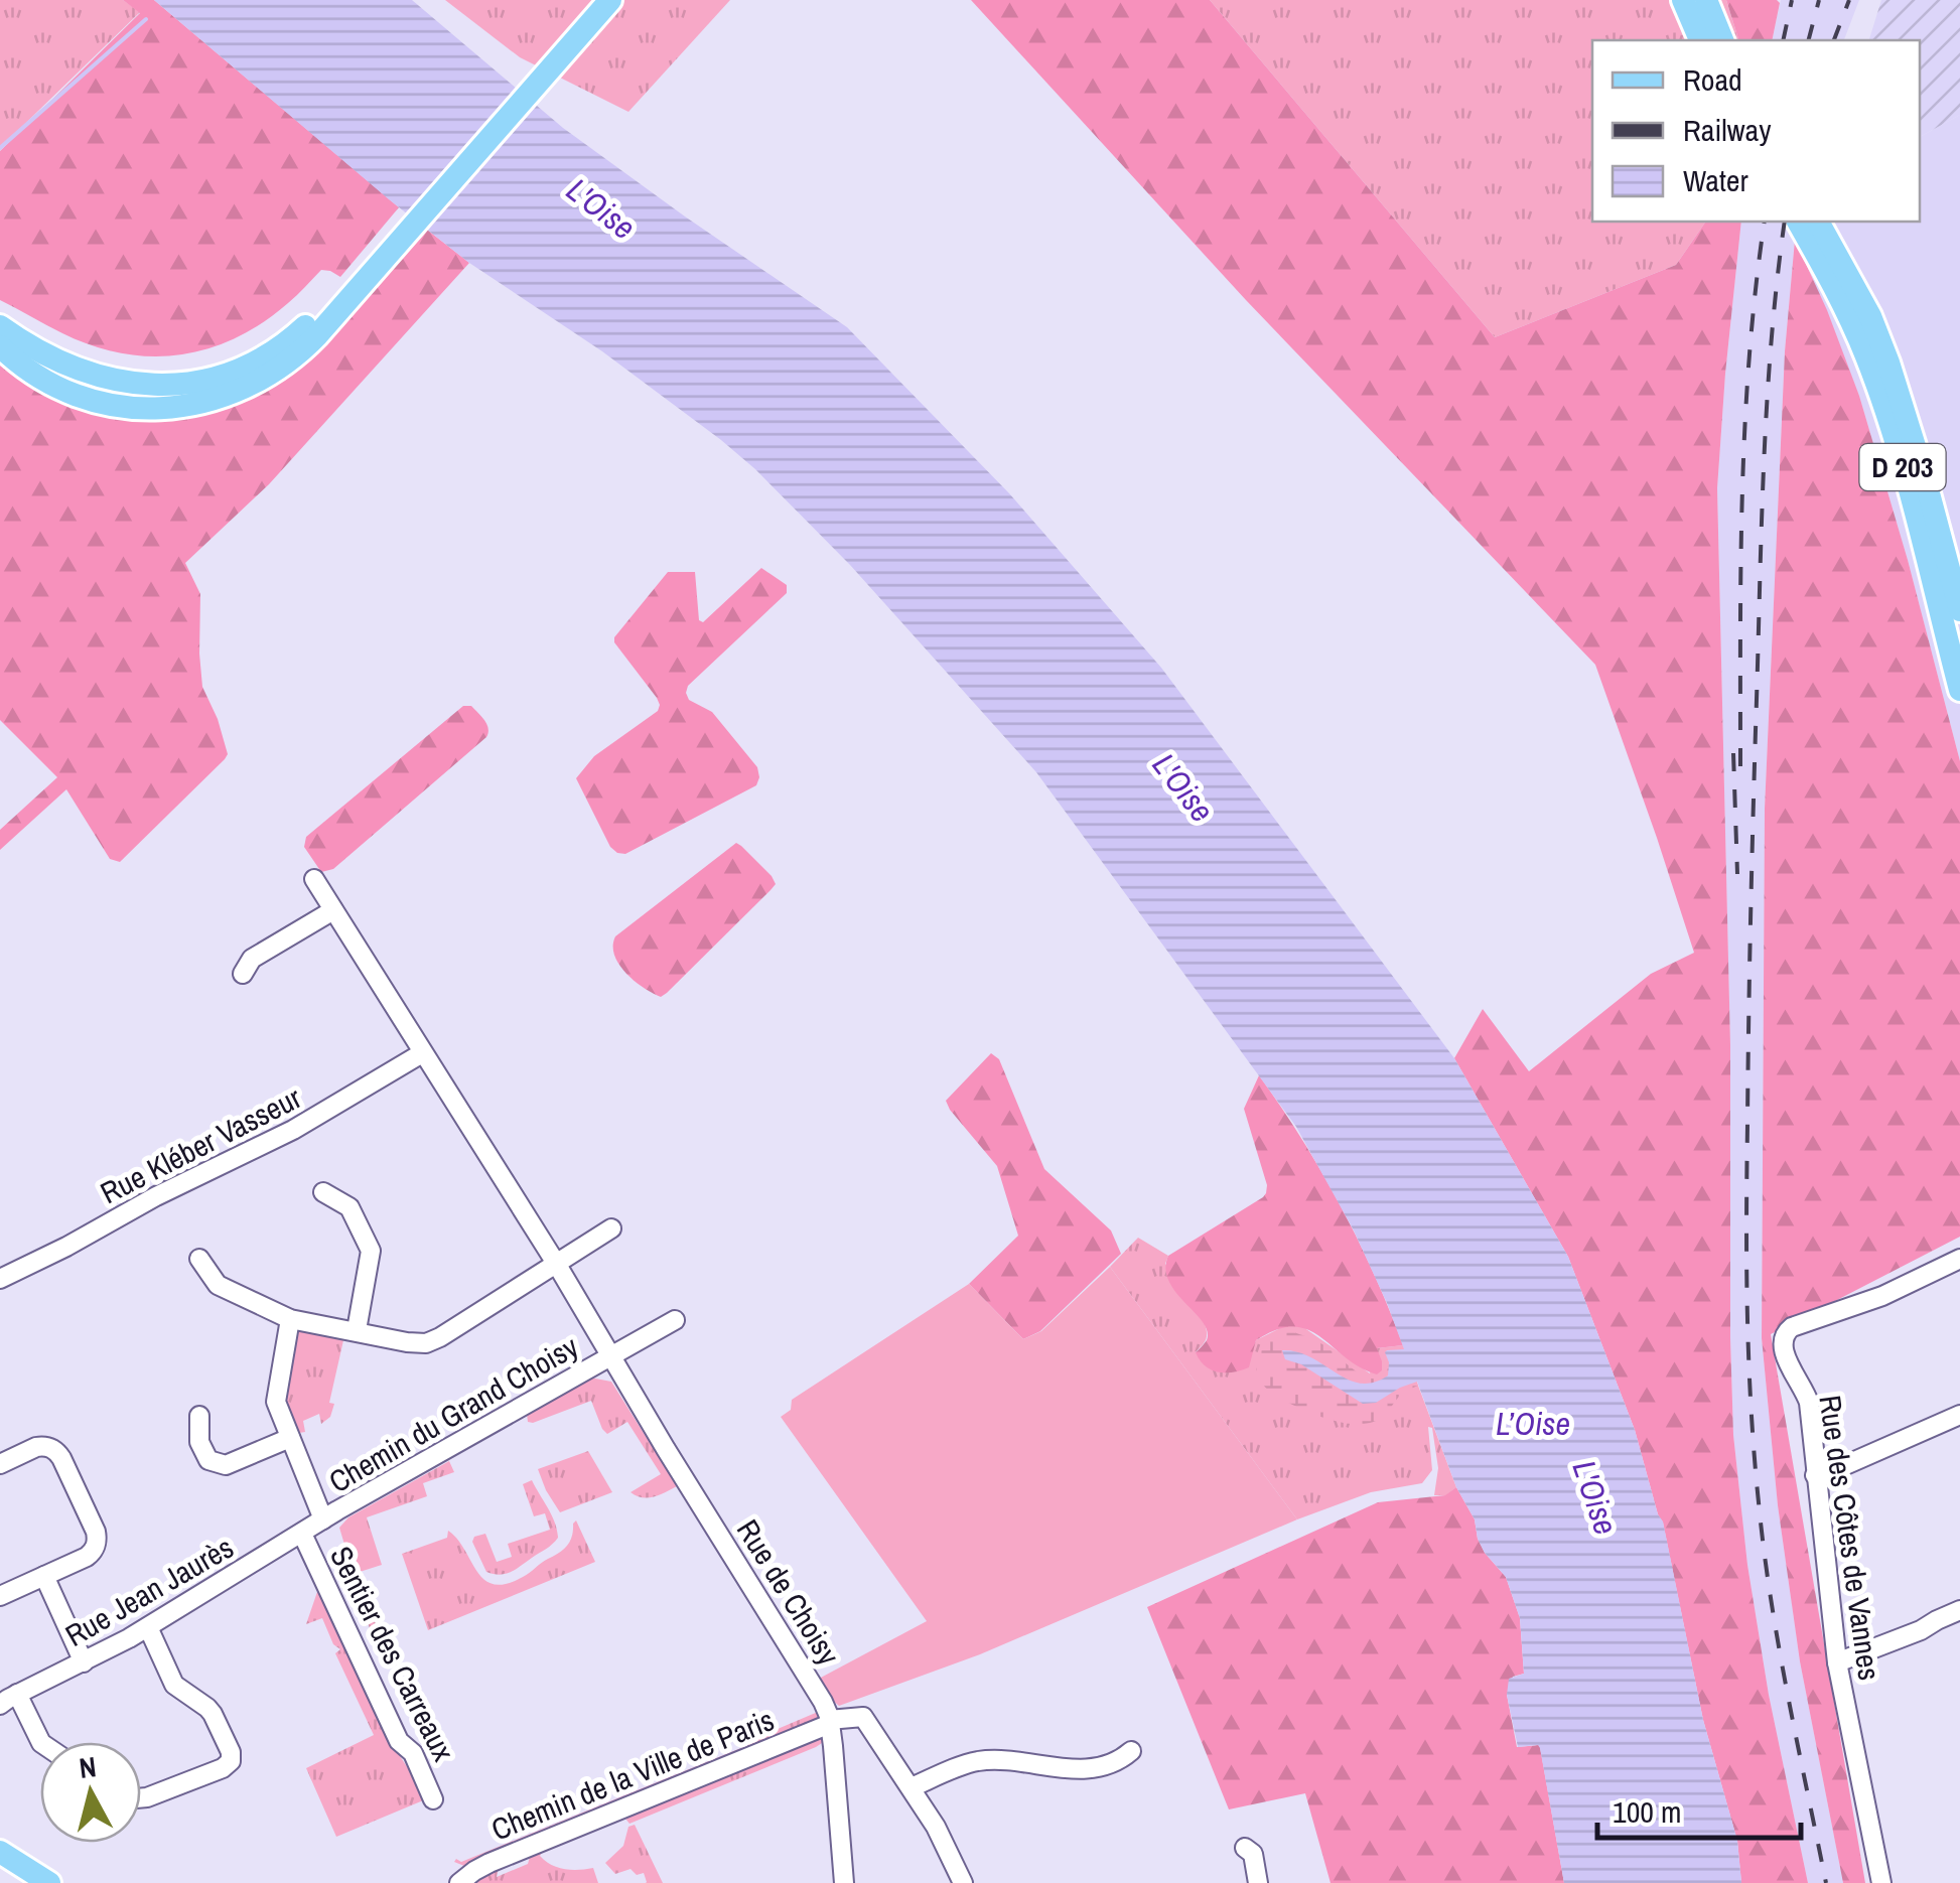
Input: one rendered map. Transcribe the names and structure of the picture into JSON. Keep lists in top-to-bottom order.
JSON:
{
  "streets": {
    "main road": ["D 203"],
    "street": [
      "Rue Kléber Vasseur",
      "Chemin du Grand Choisy",
      "Rue des Côtes de Vannes",
      "Rue Jean Jaurès",
      "Rue de Choisy",
      "Sentier des Carreaux",
      "Chemin de la Ville de Paris"
    ]
  },
  "crossings": [
    ["Rue Kléber Vasseur", "Rue de Choisy"],
    ["Chemin du Grand Choisy", "Rue Jean Jaurès"],
    ["Chemin du Grand Choisy", "Rue de Choisy"],
    ["Rue Jean Jaurès", "Sentier des Carreaux"],
    ["Rue de Choisy", "Chemin de la Ville de Paris"]
  ],
  "water": ["L'Oise", "L’Oise"],
  "legend": ["Road", "Railway", "Water"],
  "scale_bar": "100 m",
  "north": "top"
}
